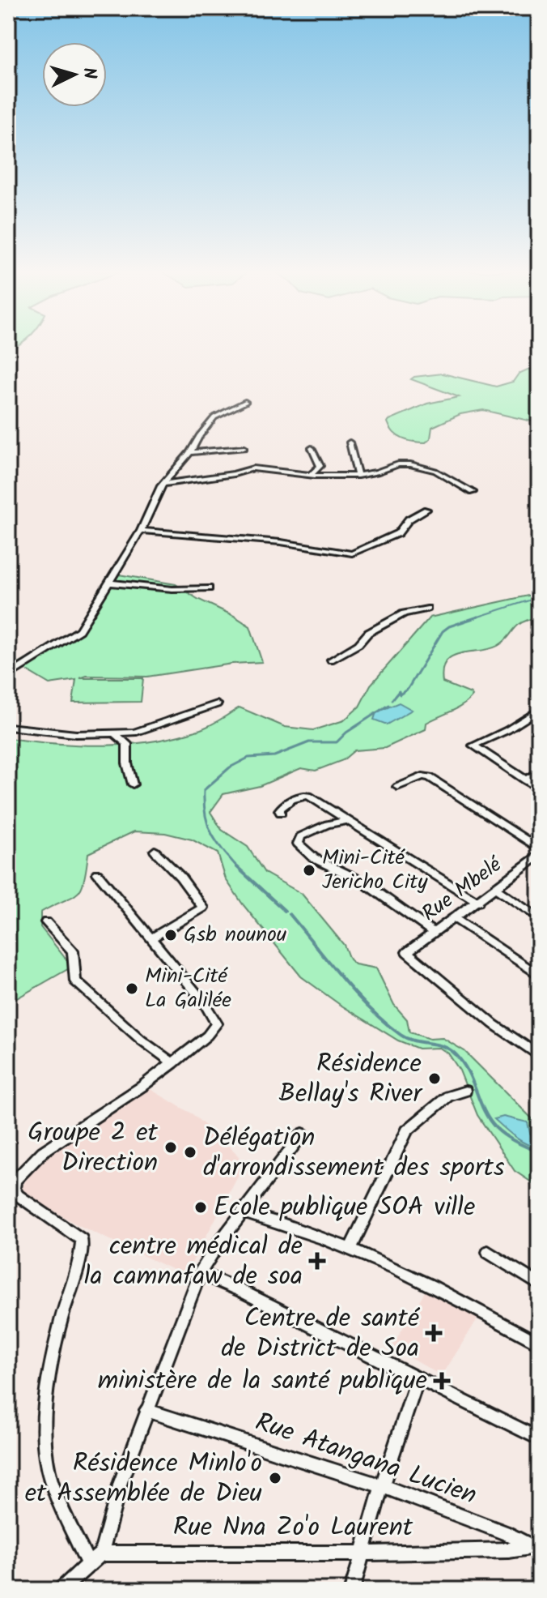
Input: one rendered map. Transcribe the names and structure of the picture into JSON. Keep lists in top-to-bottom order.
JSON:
{
  "streets": {
    "street": ["Rue Mbelé", "Rue Atangana Lucien", "Rue Nna Zo'o Laurent"]
  },
  "crossings": [
    ["Rue Atangana Lucien", "Rue Nna Zo'o Laurent"]
  ],
  "places": {
    "other": [
      "Mini-Cité Jericho City",
      "Gsb nounou",
      "Mini-Cité La Galilée",
      "Résidence Bellay's River",
      "Groupe 2 et Direction",
      "Délégation d'arrondissement des sports",
      "Ecole publique SOA ville",
      "Résidence Minlo'o et Assemblée de Dieu"
    ],
    "health": ["centre médical de la camnafaw de soa", "Centre de santé de District de Soa", "ministère de la santé publique"]
  },
  "north": "right"
}
